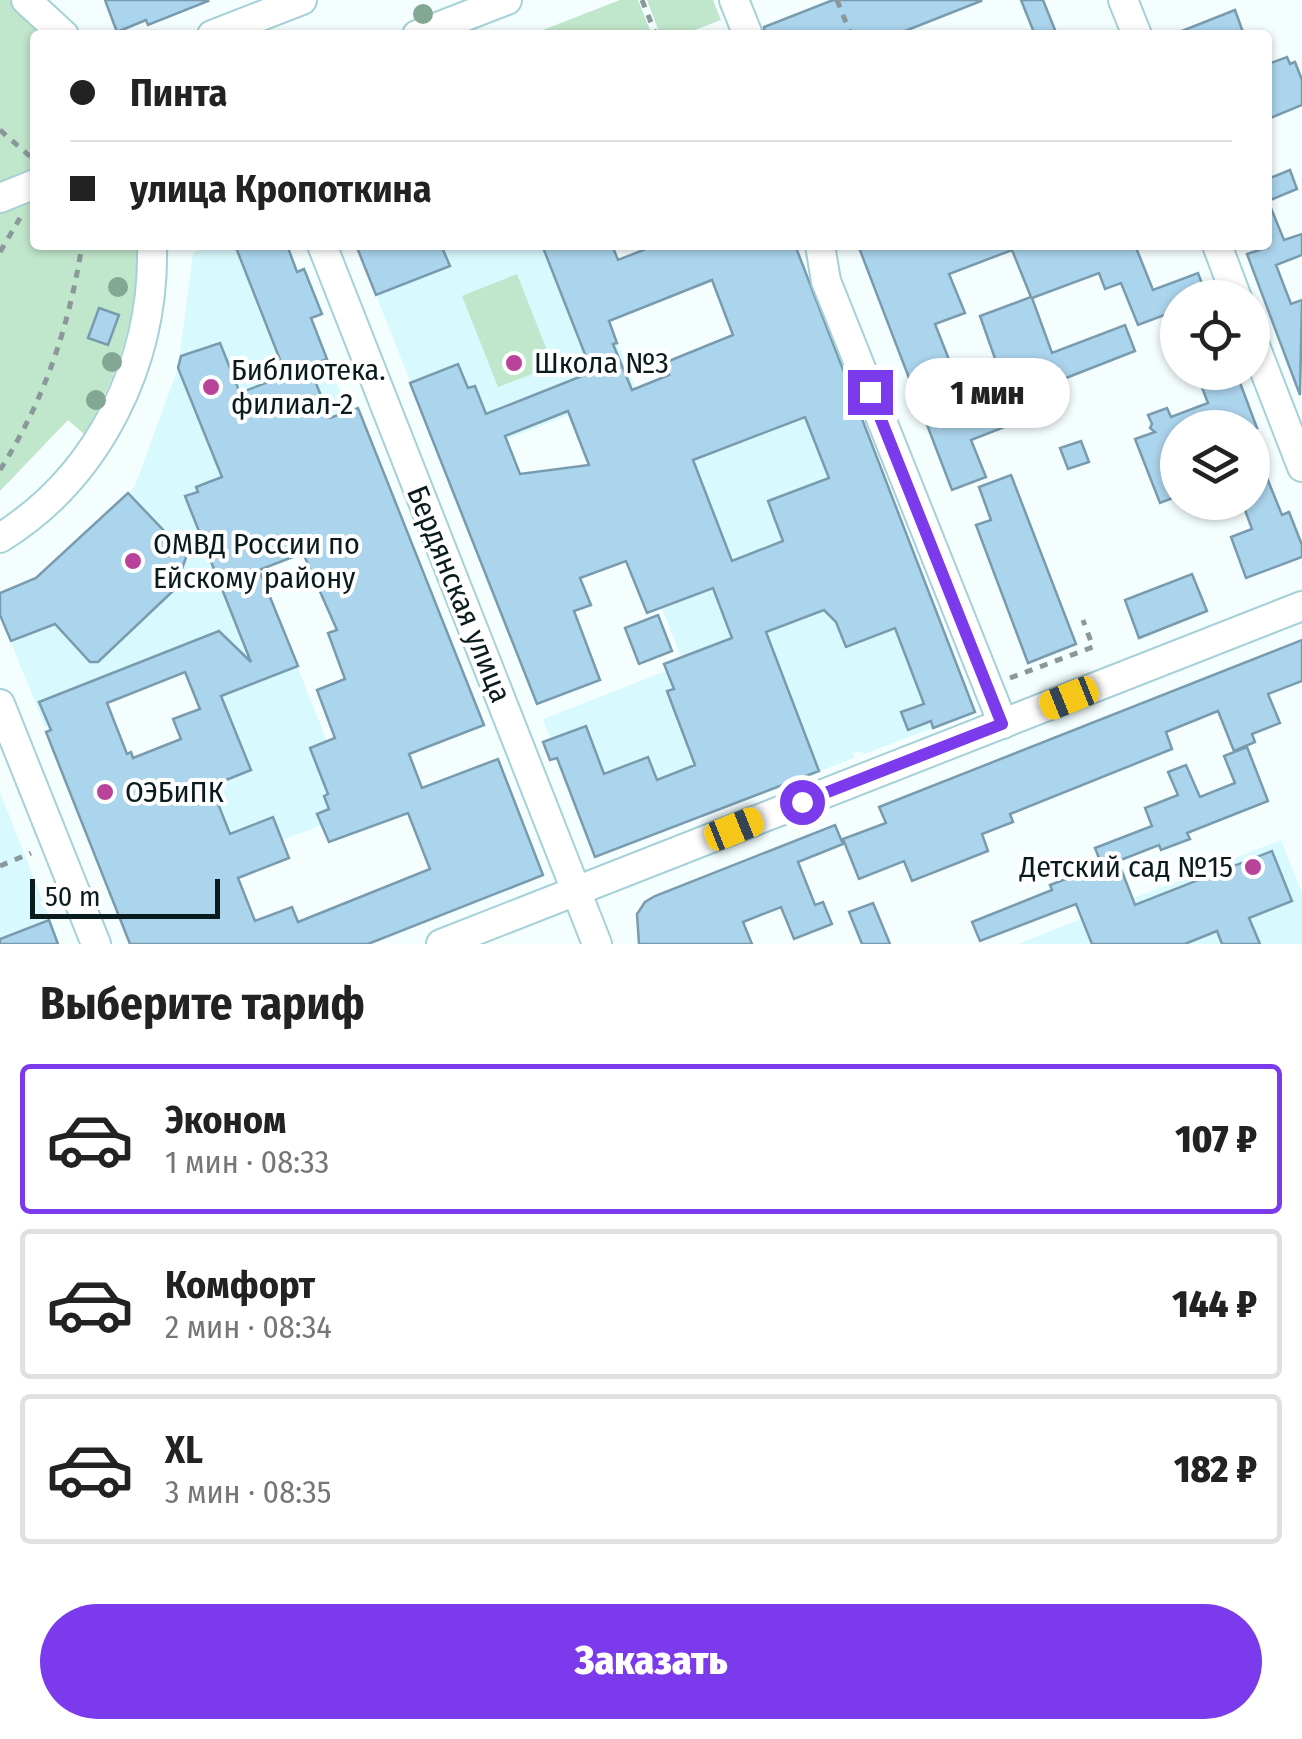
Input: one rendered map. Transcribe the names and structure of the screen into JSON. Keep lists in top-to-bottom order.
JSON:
{
  "streets": {
    "street": ["Бердянская улица"]
  },
  "places": [
    "Школа №3",
    "Библиотека. филиал-2",
    "ОМВД России по Ейскому району",
    "ОЭБиПК",
    "Детский сад №15"
  ],
  "scale_bar": "50 m",
  "page": {
    "banner": ["Пинта", "улица Кропоткина"],
    "bubble": "1 мин",
    "scale": "50 m",
    "heading": "Выберите тариф",
    "list": [
      {
        "name": "Эконом",
        "note": "1 мин · 08:33",
        "value": "107 ₽"
      },
      {
        "name": "Комфорт",
        "note": "2 мин · 08:34",
        "value": "144 ₽"
      },
      {
        "name": "XL",
        "note": "3 мин · 08:35",
        "value": "182 ₽"
      }
    ],
    "buttons": "Заказать"
  }
}
